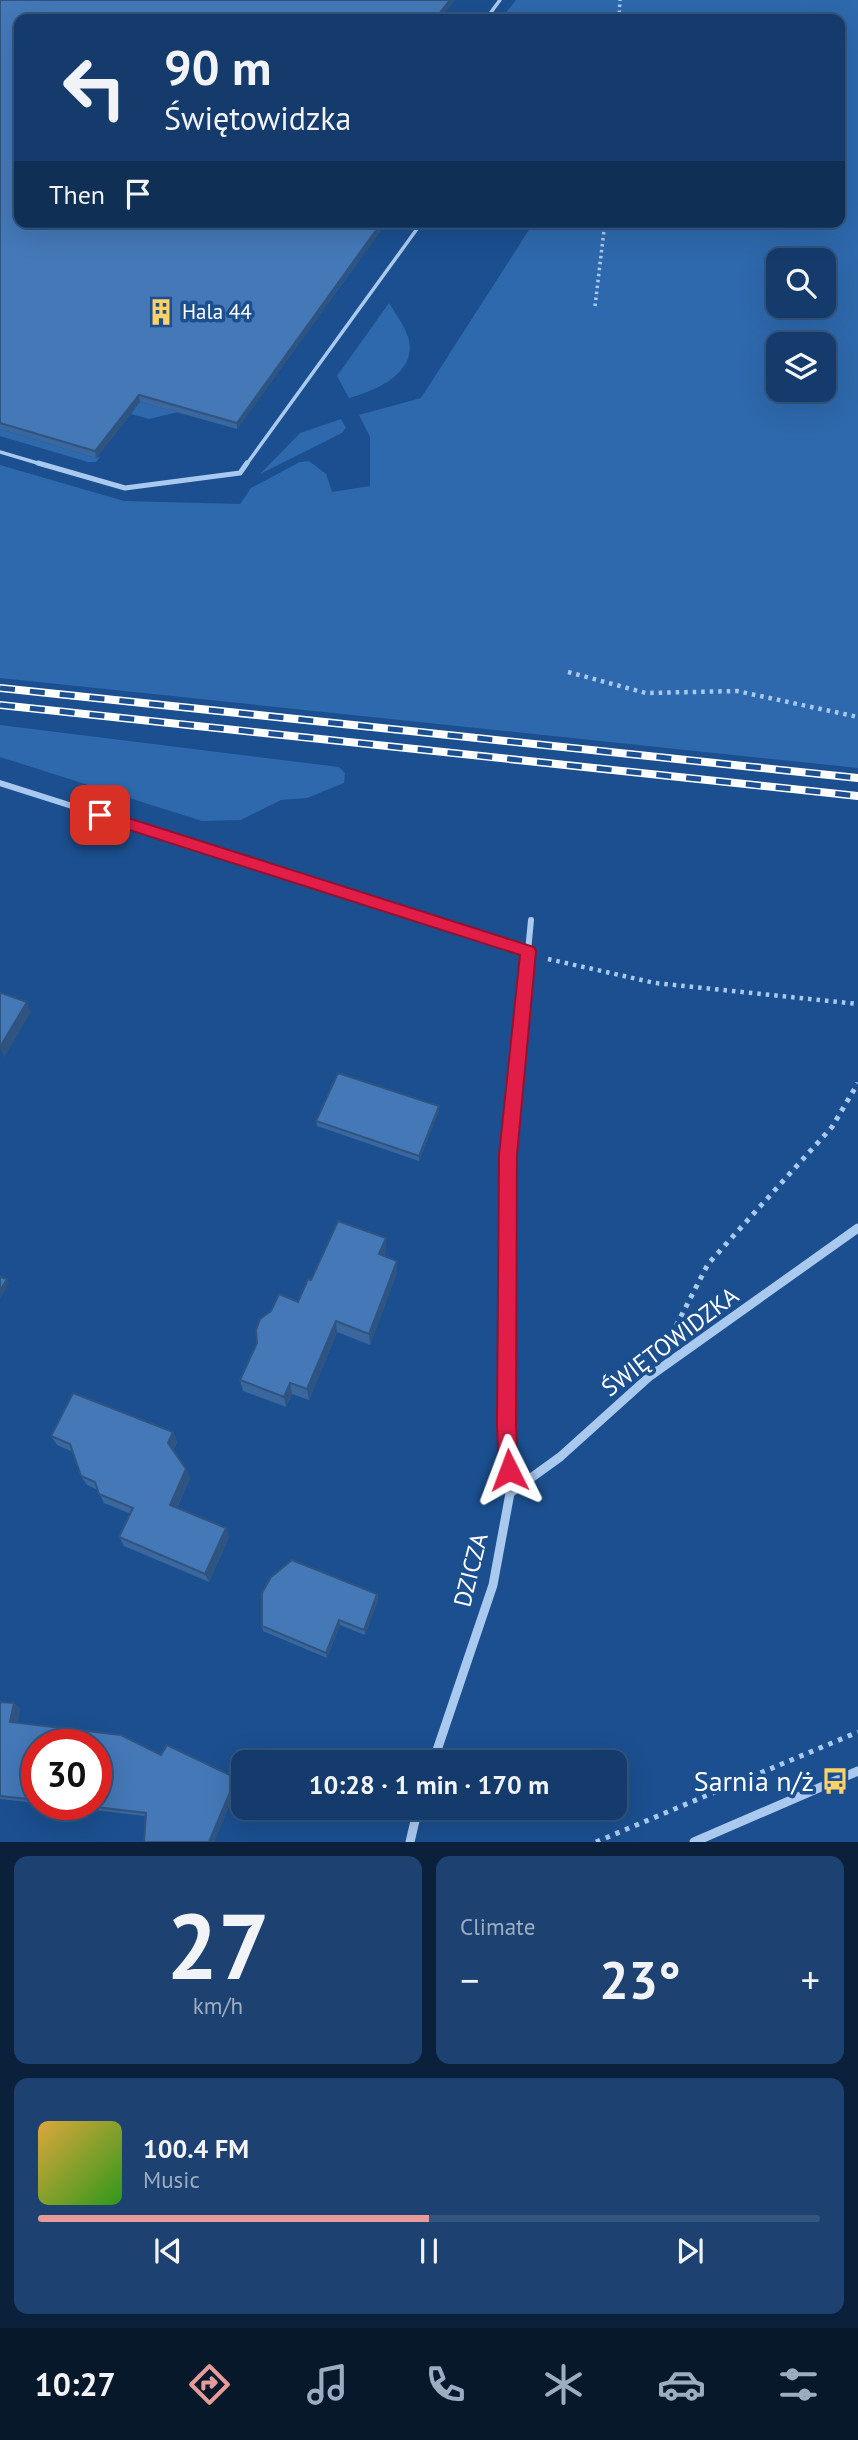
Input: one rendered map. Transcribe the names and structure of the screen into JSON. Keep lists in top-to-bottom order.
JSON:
{
  "streets": {
    "street": ["ŚWIĘTOWIDZKA", "DZICZA"]
  },
  "crossings": [
    ["ŚWIĘTOWIDZKA", "DZICZA"]
  ],
  "places": {
    "building": ["Hala 44"],
    "bus stop": ["Sarnia n/ż"]
  },
  "page": {
    "turn": ["90 m", "Świętowidzka"],
    "then": "Then",
    "limit": "30",
    "trip": "10:28 · 1 min · 170 m",
    "tile": [
      ["27", "km/h"],
      "Climate"
    ],
    "heat": ["−", "23°", "+"],
    "song": ["100.4 FM", "Music"],
    "tabs": "10:27"
  }
}
